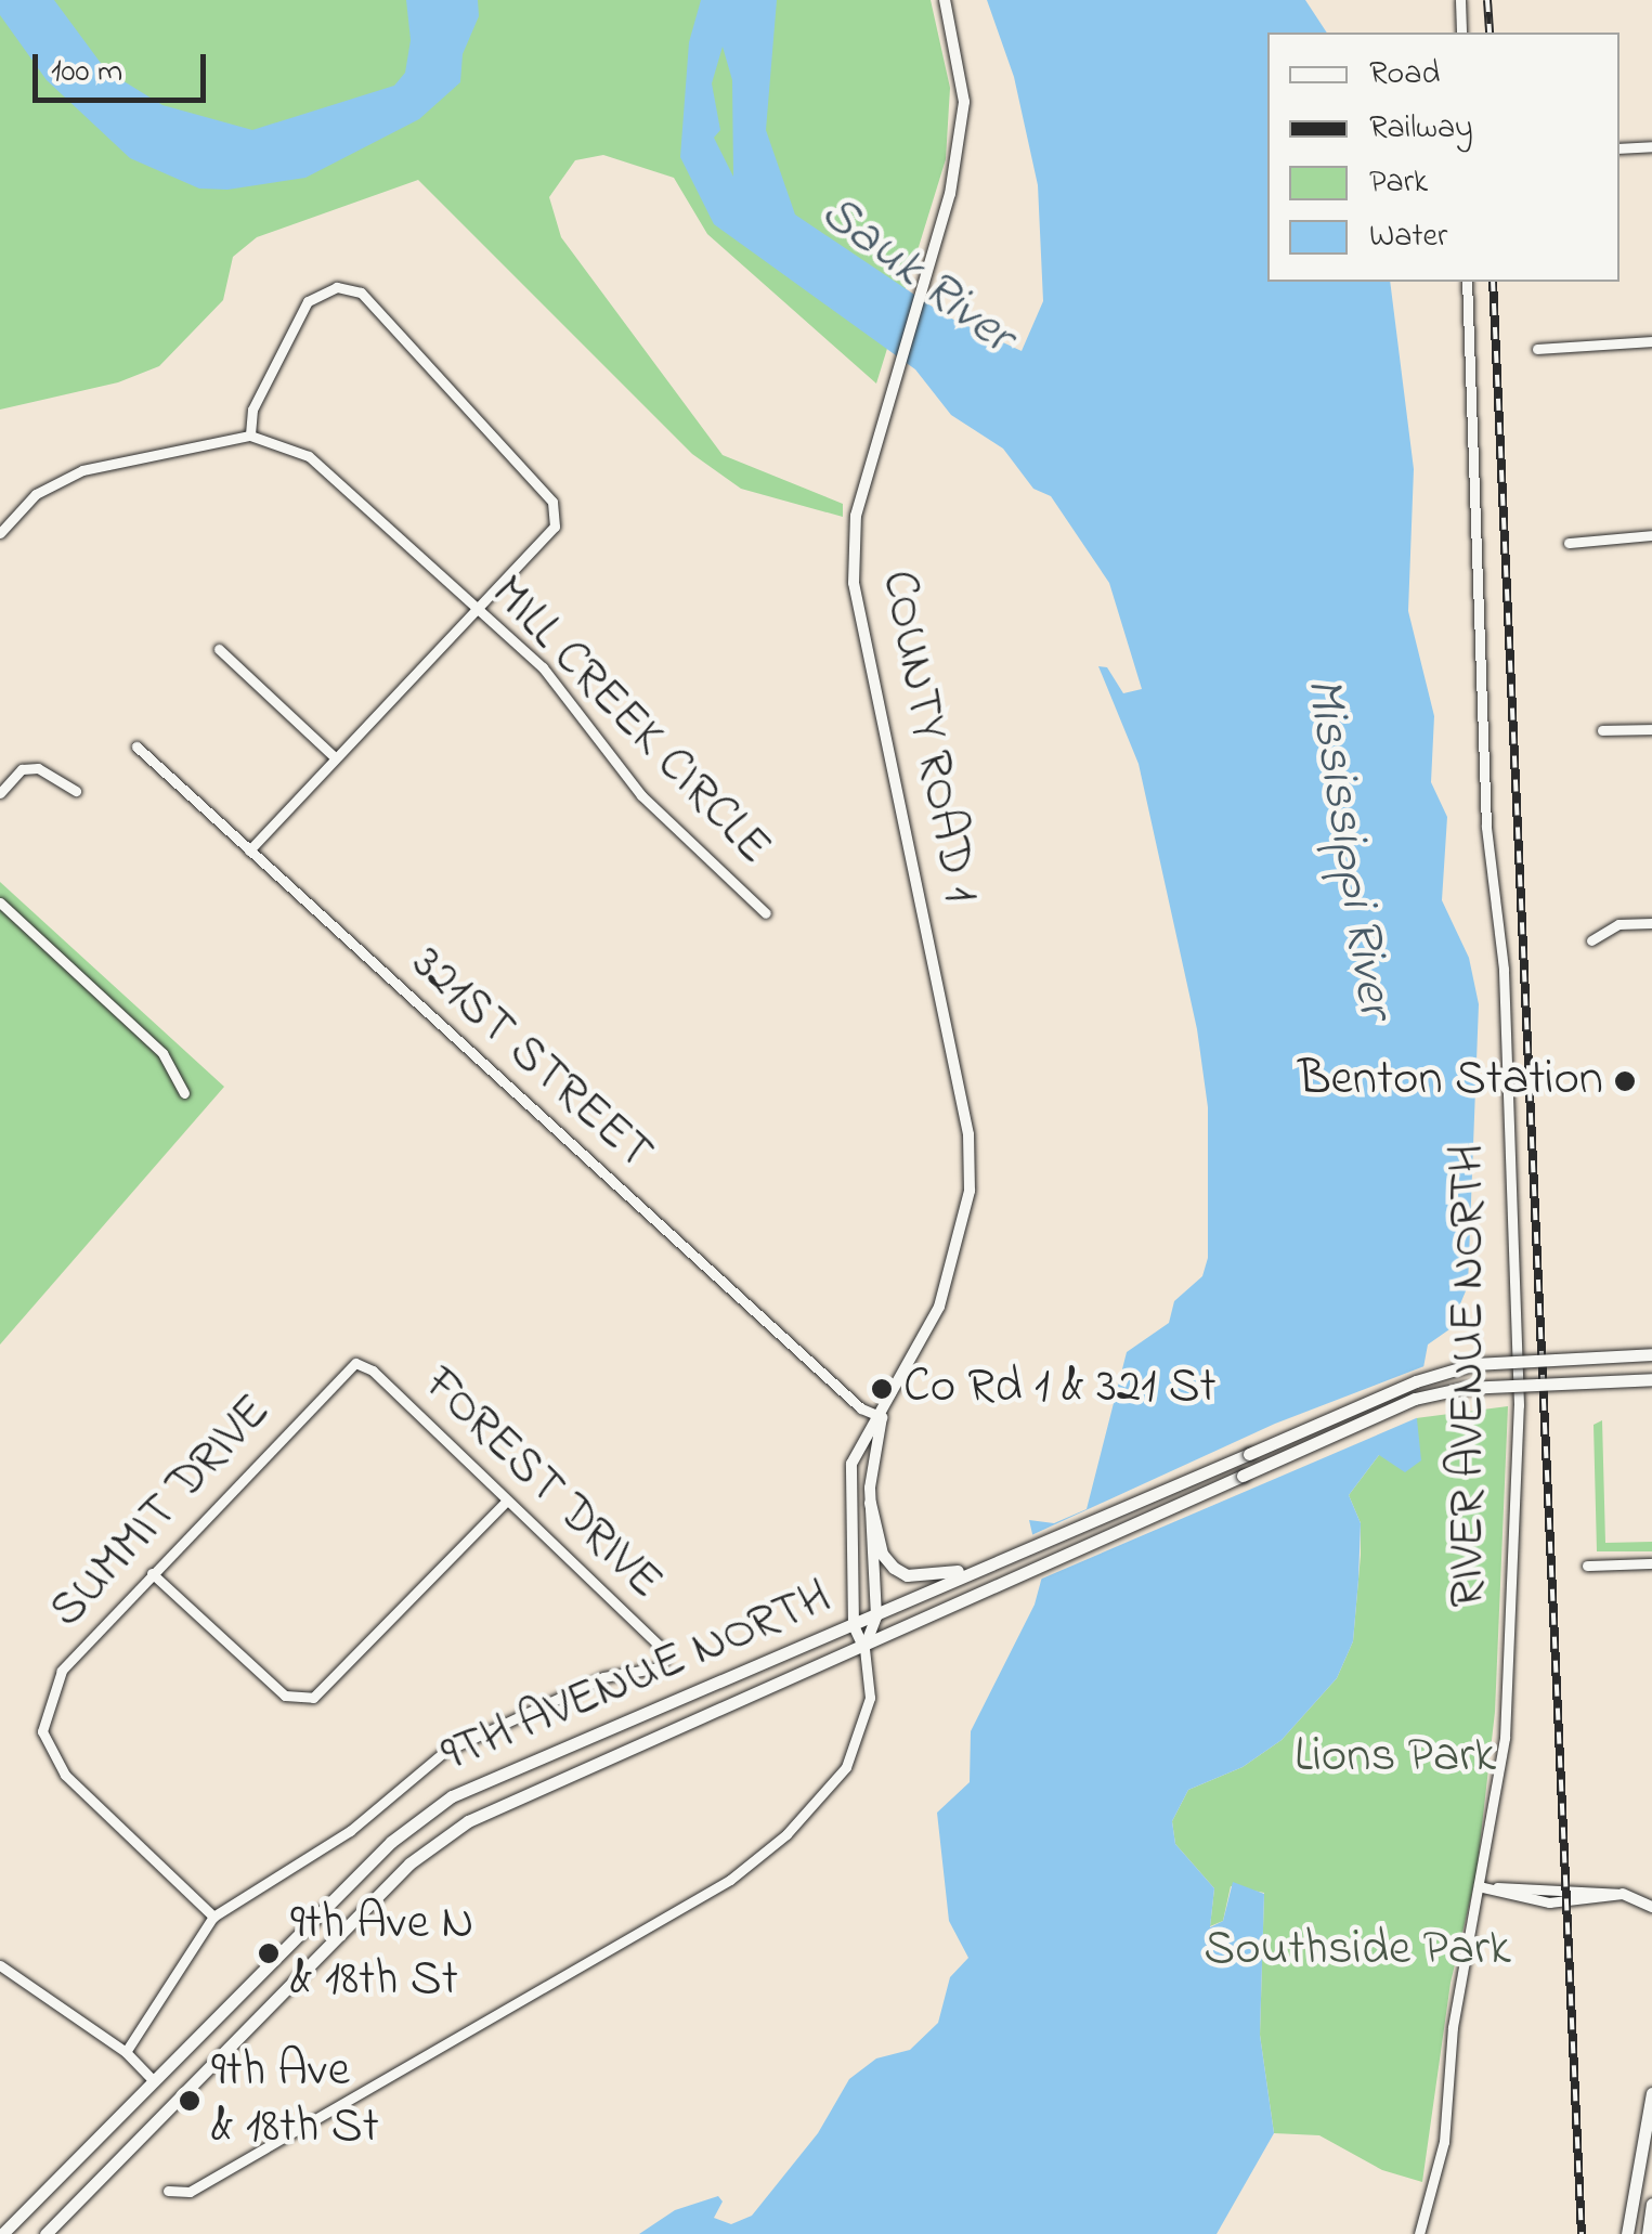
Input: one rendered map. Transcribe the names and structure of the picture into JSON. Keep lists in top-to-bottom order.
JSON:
{
  "streets": {
    "main road": ["9TH AVENUE NORTH"],
    "street": [
      "MILL CREEK CIRCLE",
      "COUNTY ROAD 1",
      "321ST STREET",
      "RIVER AVENUE NORTH",
      "FOREST DRIVE",
      "SUMMIT DRIVE"
    ]
  },
  "crossings": [
    ["COUNTY ROAD 1", "321ST STREET"],
    ["COUNTY ROAD 1", "9TH AVENUE NORTH"],
    ["FOREST DRIVE", "SUMMIT DRIVE"]
  ],
  "water": ["Sauk River", "Mississippi River"],
  "parks": ["Lions Park", "Southside Park"],
  "places": [
    "Benton Station",
    "Co Rd 1 & 321 St",
    "9th Ave N & 18th St",
    "9th Ave & 18th St"
  ],
  "legend": [
    "Road",
    "Railway",
    "Park",
    "Water"
  ],
  "scale_bar": "100 m"
}
